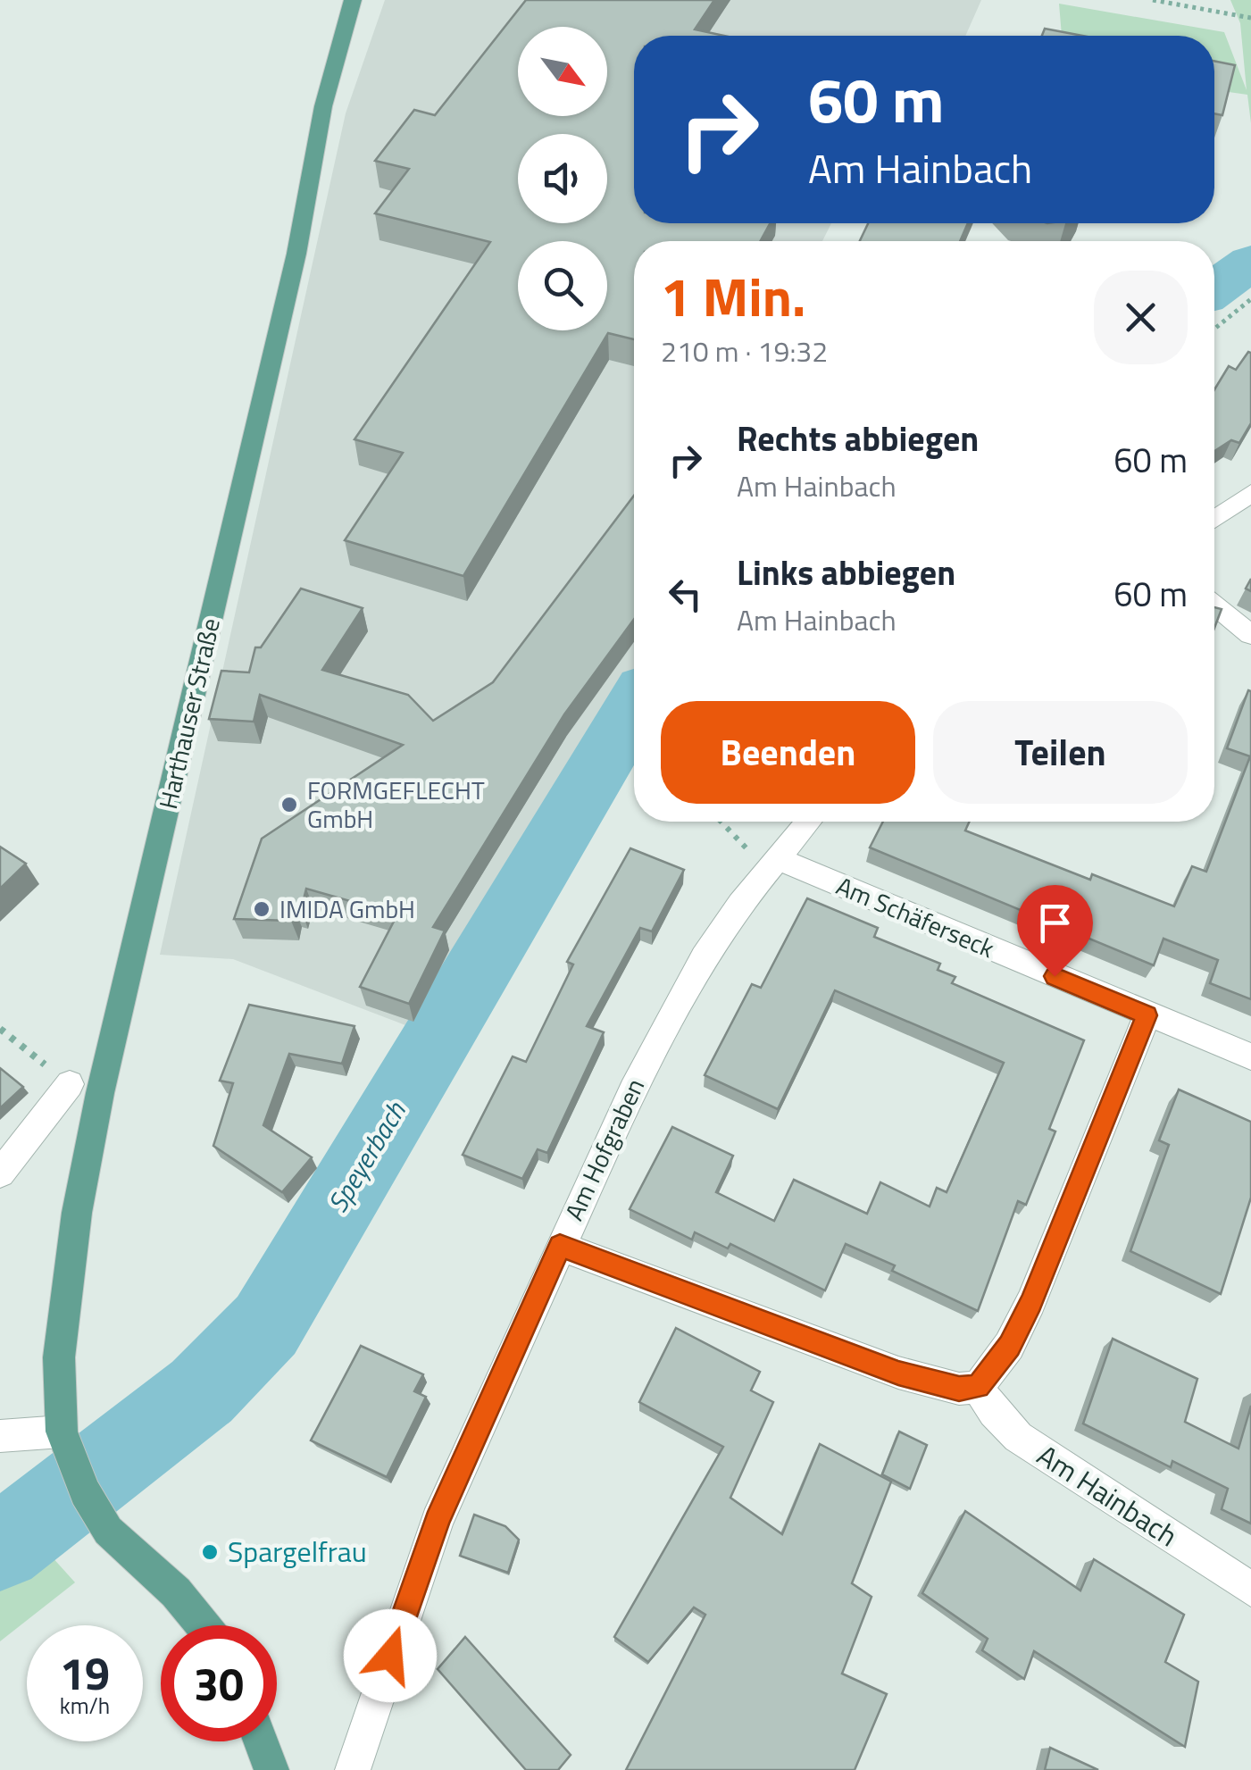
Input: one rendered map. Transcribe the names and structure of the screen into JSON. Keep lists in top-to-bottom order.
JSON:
{
  "streets": {
    "main road": ["Harthauser Straße"],
    "street": ["Am Schäferseck", "Am Hofgraben", "Am Hainbach"]
  },
  "crossings": [
    ["Am Schäferseck", "Am Hofgraben"]
  ],
  "water": ["Speyerbach"],
  "places": ["FORMGEFLECHT GmbH", "IMIDA GmbH", "Spargelfrau"],
  "north": "bottom right",
  "page": {
    "turn": ["60 m", "Am Hainbach"],
    "heading": ["1 Min.", "210 m · 19:32"],
    "list": [
      {
        "name": "Rechts abbiegen",
        "note": "Am Hainbach",
        "value": "60 m"
      },
      {
        "name": "Links abbiegen",
        "note": "Am Hainbach",
        "value": "60 m"
      }
    ],
    "buttons": ["Beenden", "Teilen"],
    "speed": "19 km/h",
    "limit": "30"
  }
}
